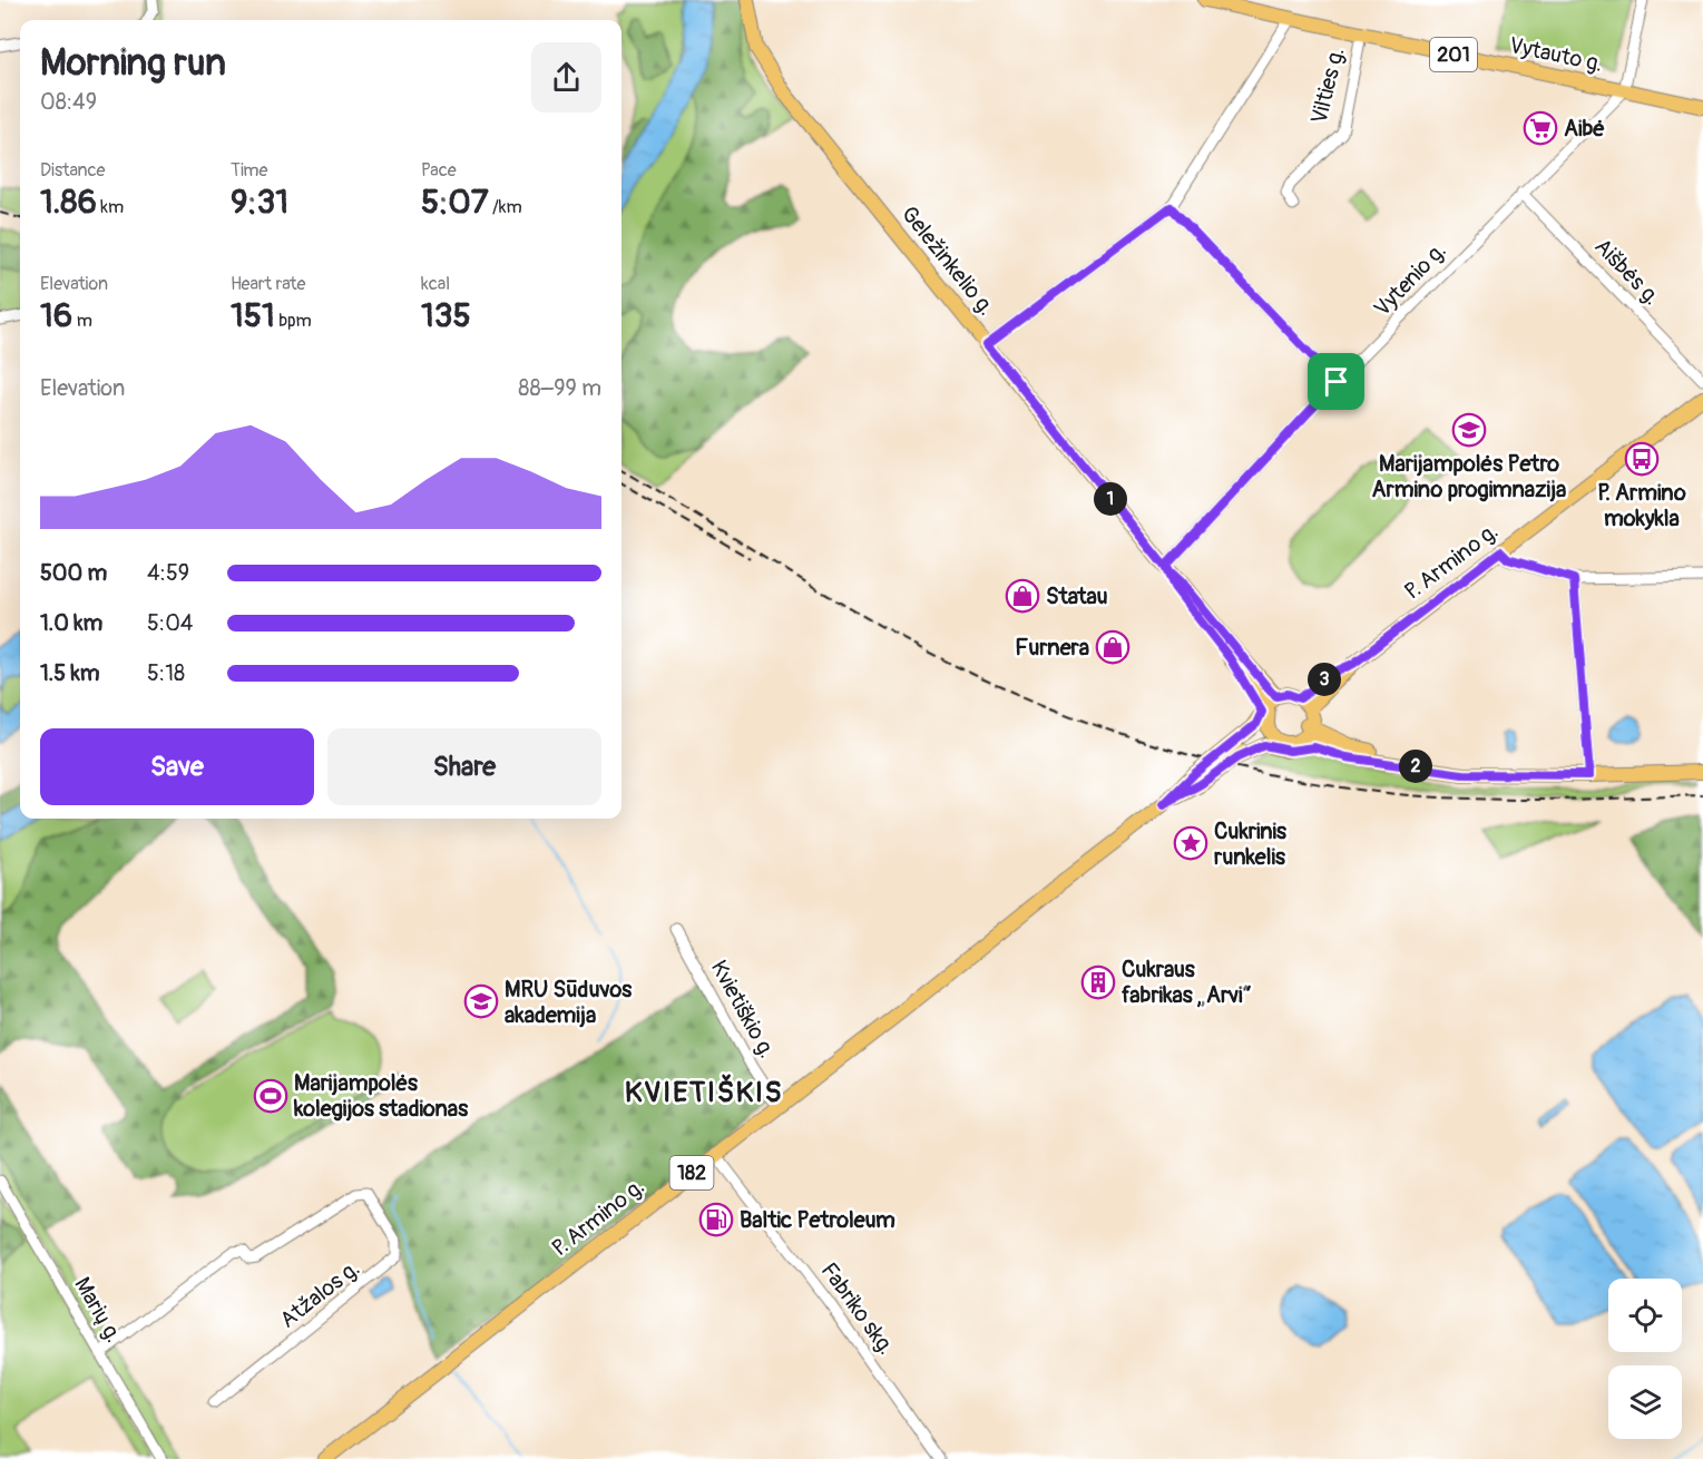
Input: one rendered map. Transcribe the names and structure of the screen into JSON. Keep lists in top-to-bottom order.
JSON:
{
  "streets": {
    "main road": [
      "201",
      "Vytauto g.",
      "Geležinkelio g.",
      "P. Armino g.",
      "182"
    ],
    "street": [
      "Vilties g.",
      "Aišbės g.",
      "Vytenio g.",
      "Kvietiškio g.",
      "Atžalos g.",
      "Fabriko skg.",
      "Marių g."
    ]
  },
  "crossings": [
    ["Vytauto g.", "Vilties g."],
    ["Vytauto g.", "Vytenio g."],
    ["Geležinkelio g.", "Vytenio g."],
    ["Geležinkelio g.", "P. Armino g."],
    ["Aišbės g.", "Vytenio g."],
    ["P. Armino g.", "Kvietiškio g."],
    ["P. Armino g.", "Fabriko skg."],
    ["Atžalos g.", "Marių g."]
  ],
  "districts": ["KVIETIŠKIS"],
  "places": {
    "supermarket": ["Aibė"],
    "school or university": ["Marijampolės Petro Armino progimnazija", "MRU Sūduvos akademija"],
    "bus stop": ["P. Armino mokykla"],
    "shop": ["Statau", "Furnera"],
    "place": ["Cukrinis runkelis"],
    "building": ["Cukraus fabrikas „Arvi“"],
    "sports": ["Marijampolės kolegijos stadionas"],
    "fuel station": ["Baltic Petroleum"]
  },
  "page": {
    "heading": ["Morning run", "08:49"],
    "stats": [
      ["Distance", "1.86 km"],
      ["Time", "9:31"],
      ["Pace", "5:07 /km"],
      ["Elevation", "16 m"],
      ["Heart rate", "151 bpm"],
      ["kcal", "135"]
    ],
    "chart": ["Elevation", "88–99 m"],
    "pins": ["1", "3", "2"],
    "list": [
      {
        "name": "500 m",
        "note": "4:59"
      },
      {
        "name": "1.0 km",
        "note": "5:04"
      },
      {
        "name": "1.5 km",
        "note": "5:18"
      }
    ],
    "buttons": ["Save", "Share"]
  }
}
